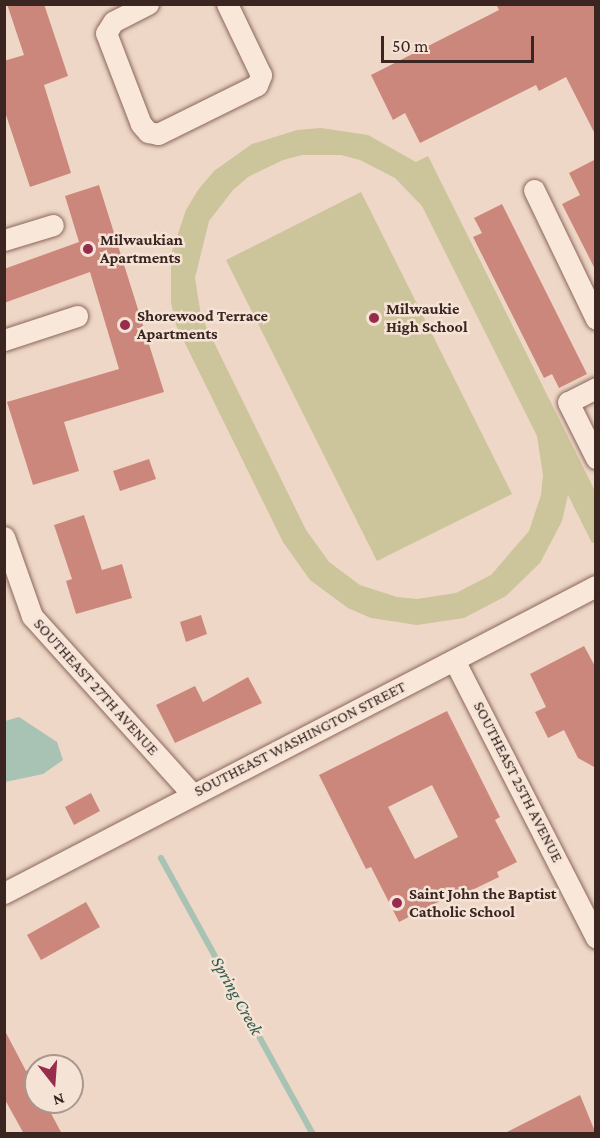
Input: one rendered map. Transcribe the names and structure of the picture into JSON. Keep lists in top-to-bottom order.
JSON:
{
  "streets": {
    "street": ["SOUTHEAST 27TH AVENUE", "SOUTHEAST WASHINGTON STREET", "SOUTHEAST 25TH AVENUE"]
  },
  "crossings": [
    ["SOUTHEAST 27TH AVENUE", "SOUTHEAST WASHINGTON STREET"],
    ["SOUTHEAST WASHINGTON STREET", "SOUTHEAST 25TH AVENUE"]
  ],
  "water": ["Spring Creek"],
  "places": [
    "Milwaukian Apartments",
    "Milwaukie High School",
    "Shorewood Terrace Apartments",
    "Saint John the Baptist Catholic School"
  ],
  "scale_bar": "50 m",
  "north": "bottom"
}
